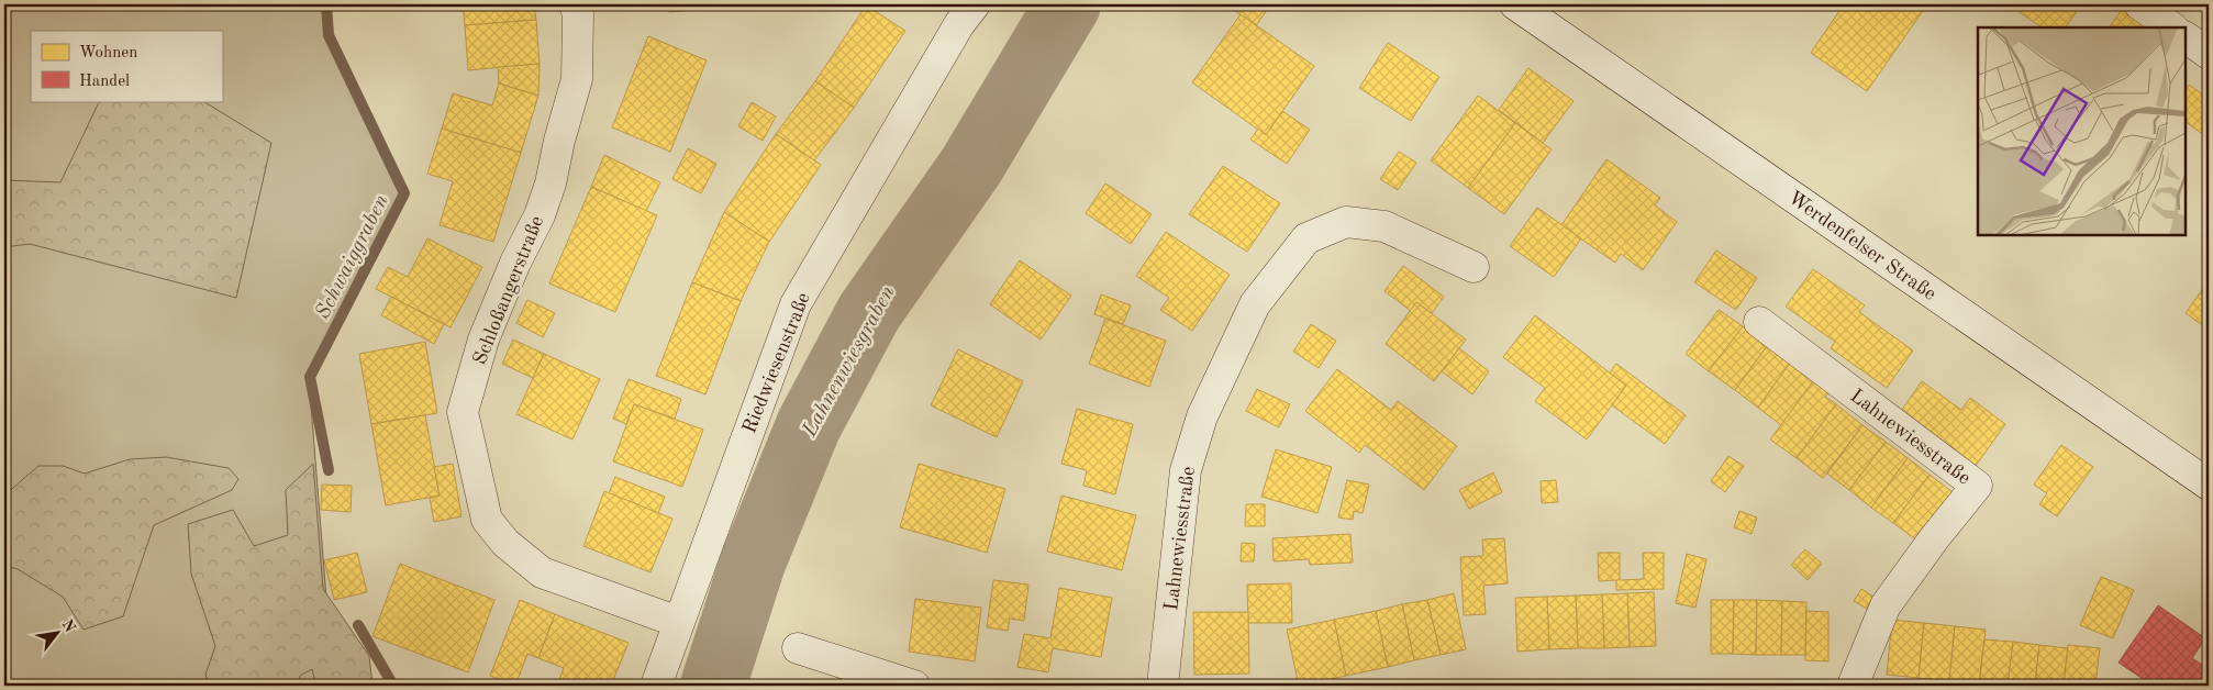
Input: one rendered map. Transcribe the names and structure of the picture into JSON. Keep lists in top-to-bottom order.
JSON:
{
  "streets": {
    "street": [
      "Werdenfelser Straße",
      "Schloßangerstraße",
      "Riedwiesenstraße",
      "Lahnewiesstraße"
    ]
  },
  "crossings": [
    ["Schloßangerstraße", "Riedwiesenstraße"]
  ],
  "water": ["Schwaiggraben", "Lahnenwiesgraben"],
  "legend": ["Wohnen", "Handel"],
  "north": "top right"
}
